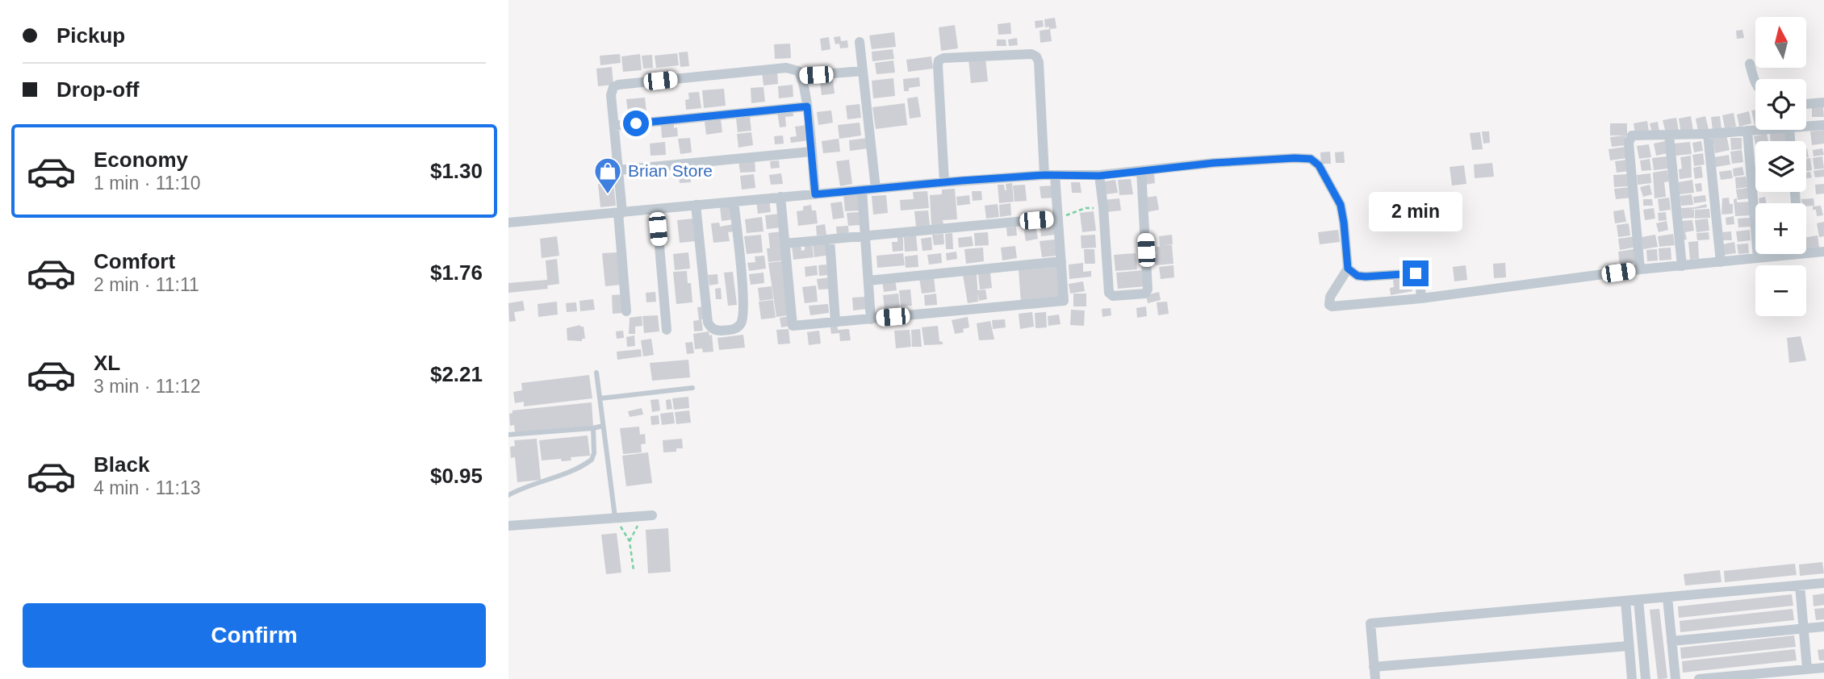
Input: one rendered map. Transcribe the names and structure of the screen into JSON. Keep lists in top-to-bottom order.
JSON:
{
  "places": {
    "shop": ["Brian Store"]
  },
  "north": "top",
  "page": {
    "banner": ["Pickup", "Drop-off"],
    "map_buttons": ["+", "−"],
    "list": [
      {
        "name": "Economy",
        "note": "1 min · 11:10",
        "value": "$1.30"
      },
      {
        "name": "Comfort",
        "note": "2 min · 11:11",
        "value": "$1.76"
      },
      {
        "name": "XL",
        "note": "3 min · 11:12",
        "value": "$2.21"
      },
      {
        "name": "Black",
        "note": "4 min · 11:13",
        "value": "$0.95"
      }
    ],
    "bubble": "2 min",
    "buttons": "Confirm"
  }
}
